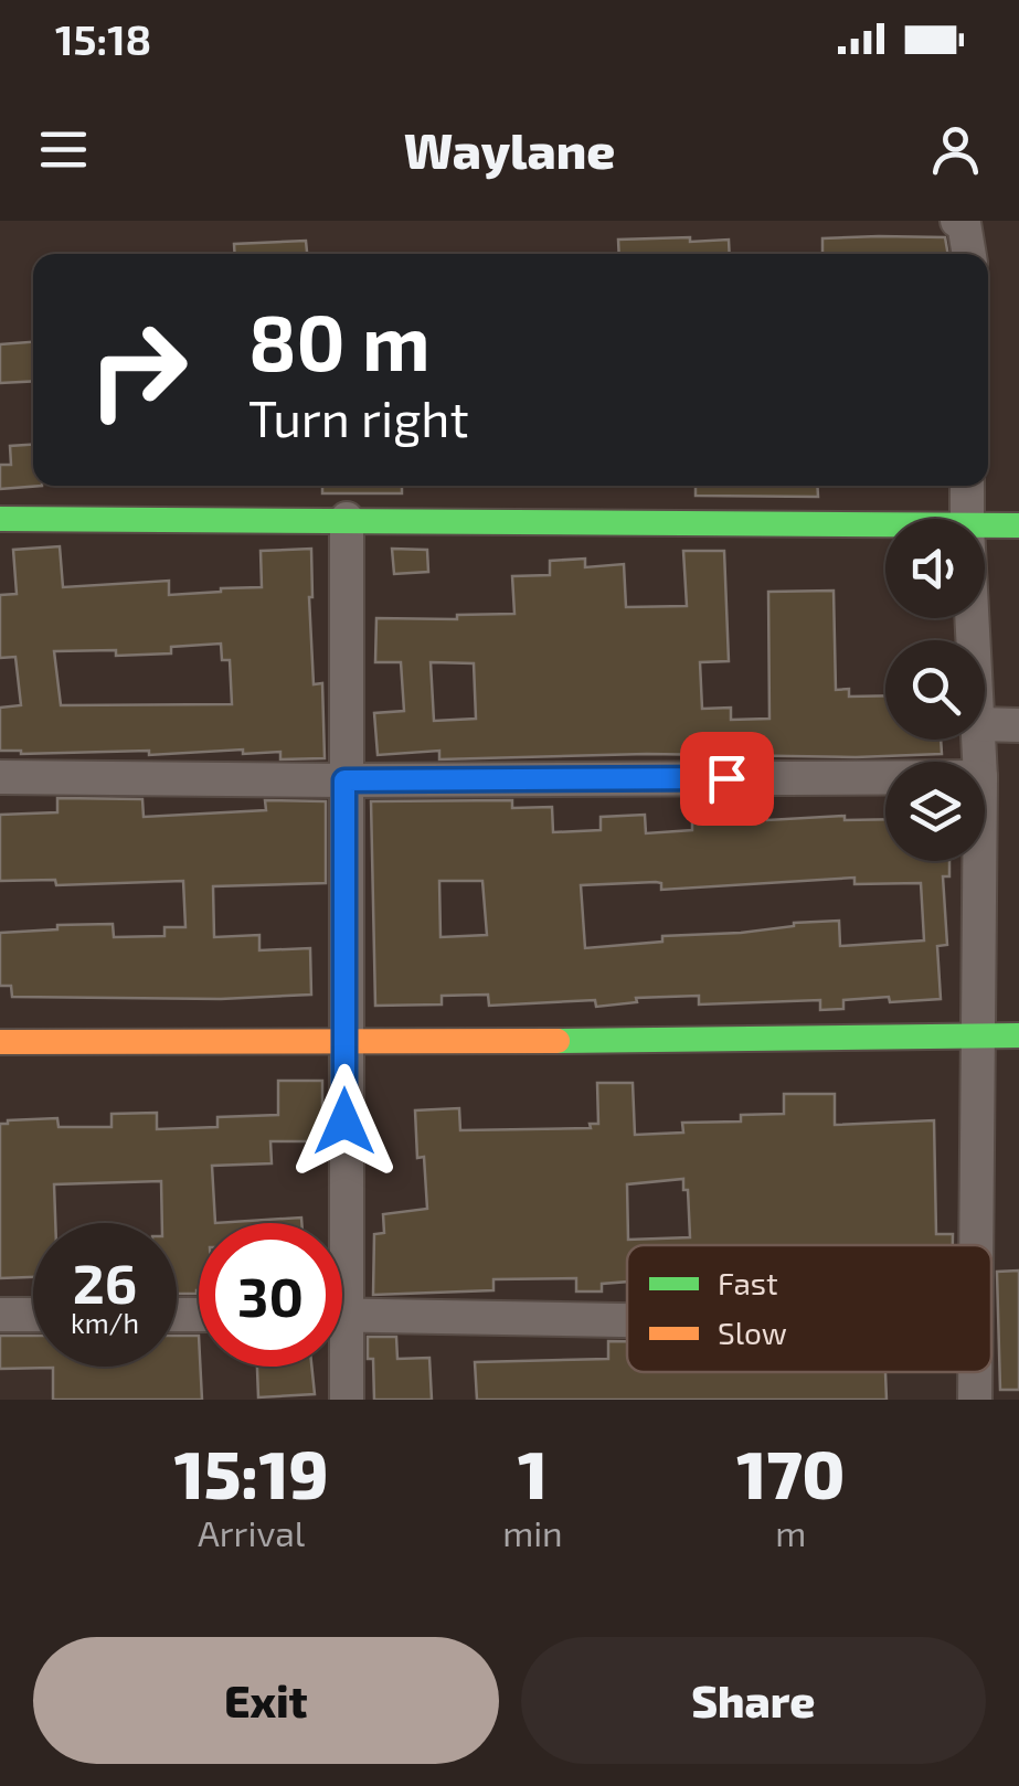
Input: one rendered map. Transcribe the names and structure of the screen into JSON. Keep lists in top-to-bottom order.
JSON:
{
  "legend": ["Fast", "Slow"],
  "page": {
    "status": "15:18",
    "header": "Waylane",
    "turn": ["80 m", "Turn right"],
    "speed": "26 km/h",
    "limit": "30",
    "eta": [
      "15:19",
      "Arrival",
      "1",
      "min",
      "170",
      "m"
    ],
    "buttons": ["Exit", "Share"]
  }
}
